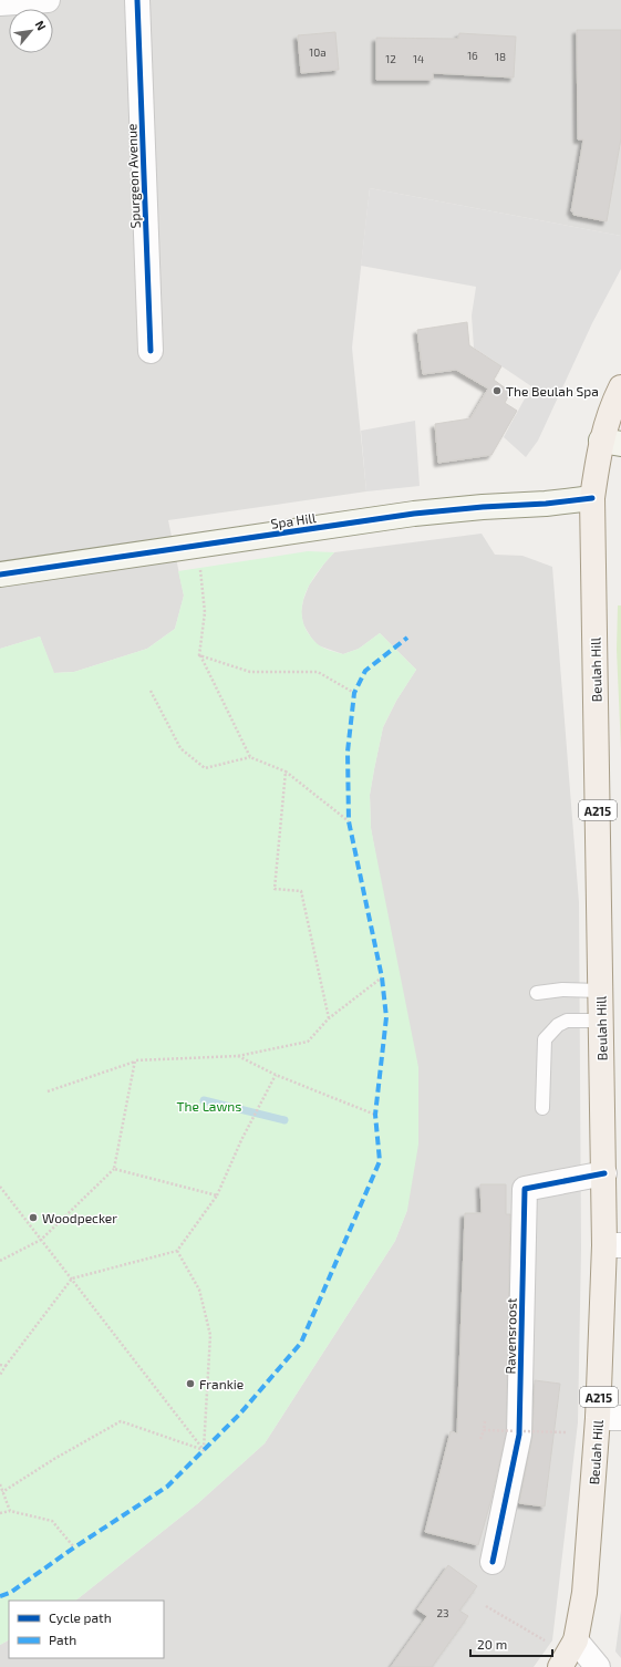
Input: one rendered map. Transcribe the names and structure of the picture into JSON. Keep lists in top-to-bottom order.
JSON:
{
  "streets": {
    "main road": ["Beulah Hill", "A215"],
    "street": ["Spurgeon Avenue", "Spa Hill", "Ravensroost"]
  },
  "crossings": [
    ["Spa Hill", "Beulah Hill"],
    ["Beulah Hill", "Ravensroost"]
  ],
  "parks": ["The Lawns"],
  "places": ["The Beulah Spa", "Woodpecker", "Frankie"],
  "house_numbers": [
    "10a",
    "16",
    "18",
    "12",
    "14",
    "23"
  ],
  "legend": ["Cycle path", "Path"],
  "scale_bar": "20 m",
  "north": "top right"
}
